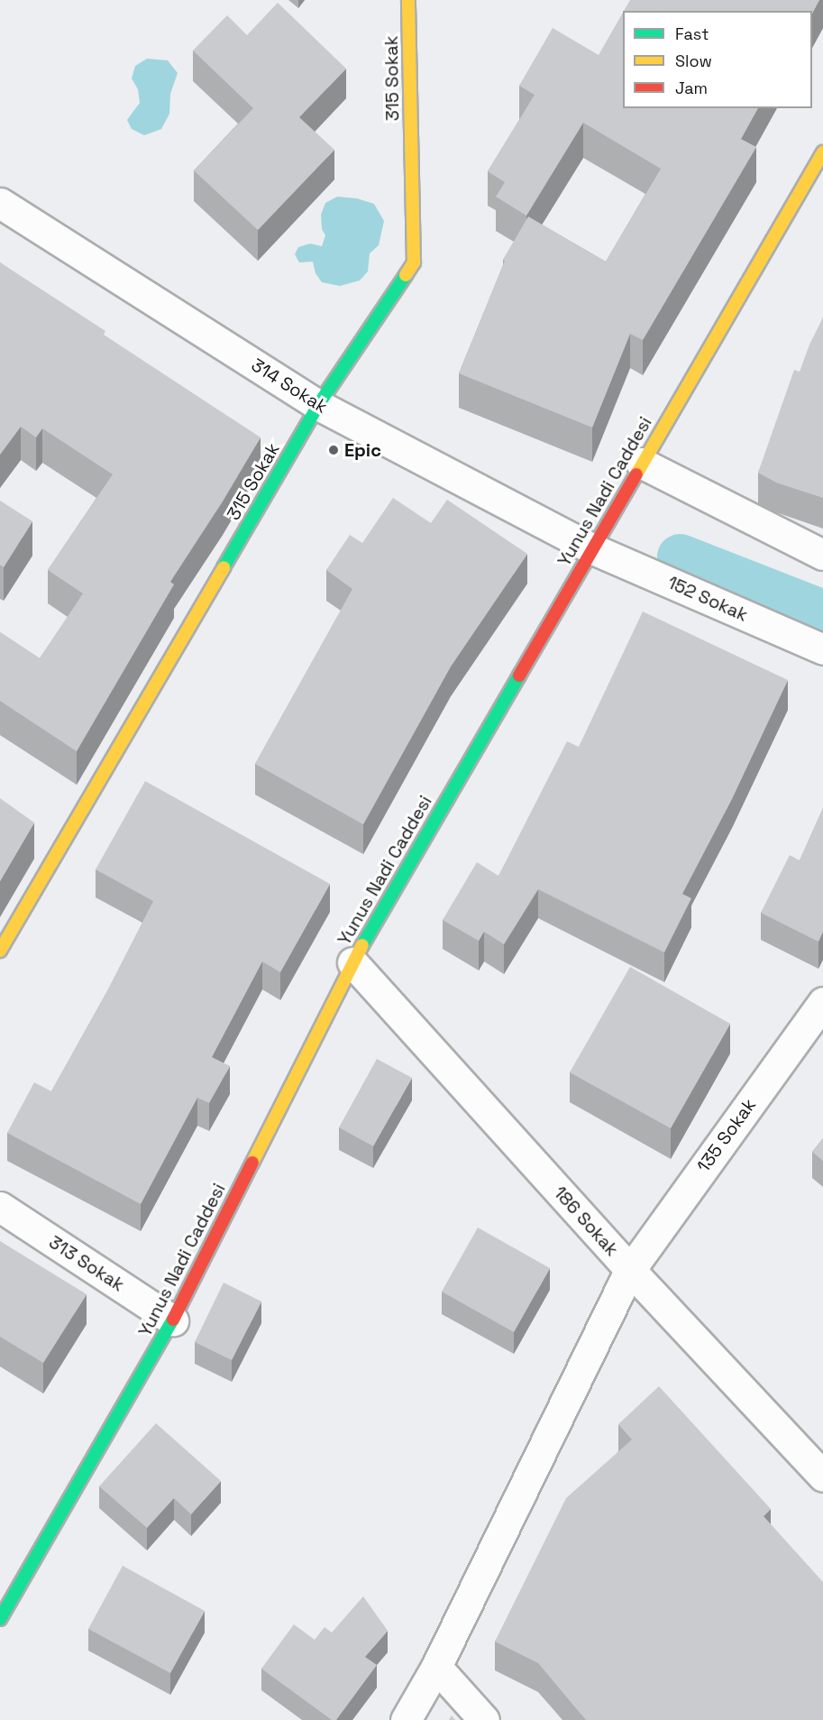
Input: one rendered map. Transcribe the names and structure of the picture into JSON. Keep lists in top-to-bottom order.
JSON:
{
  "streets": {
    "street": [
      "315 Sokak",
      "314 Sokak",
      "Yunus Nadi Caddesi",
      "152 Sokak",
      "135 Sokak",
      "186 Sokak",
      "313 Sokak"
    ]
  },
  "crossings": [
    ["315 Sokak", "314 Sokak"],
    ["314 Sokak", "Yunus Nadi Caddesi"],
    ["314 Sokak", "152 Sokak"],
    ["Yunus Nadi Caddesi", "152 Sokak"],
    ["Yunus Nadi Caddesi", "186 Sokak"],
    ["Yunus Nadi Caddesi", "313 Sokak"],
    ["135 Sokak", "186 Sokak"]
  ],
  "places": ["Epic"],
  "legend": ["Fast", "Slow", "Jam"]
}
